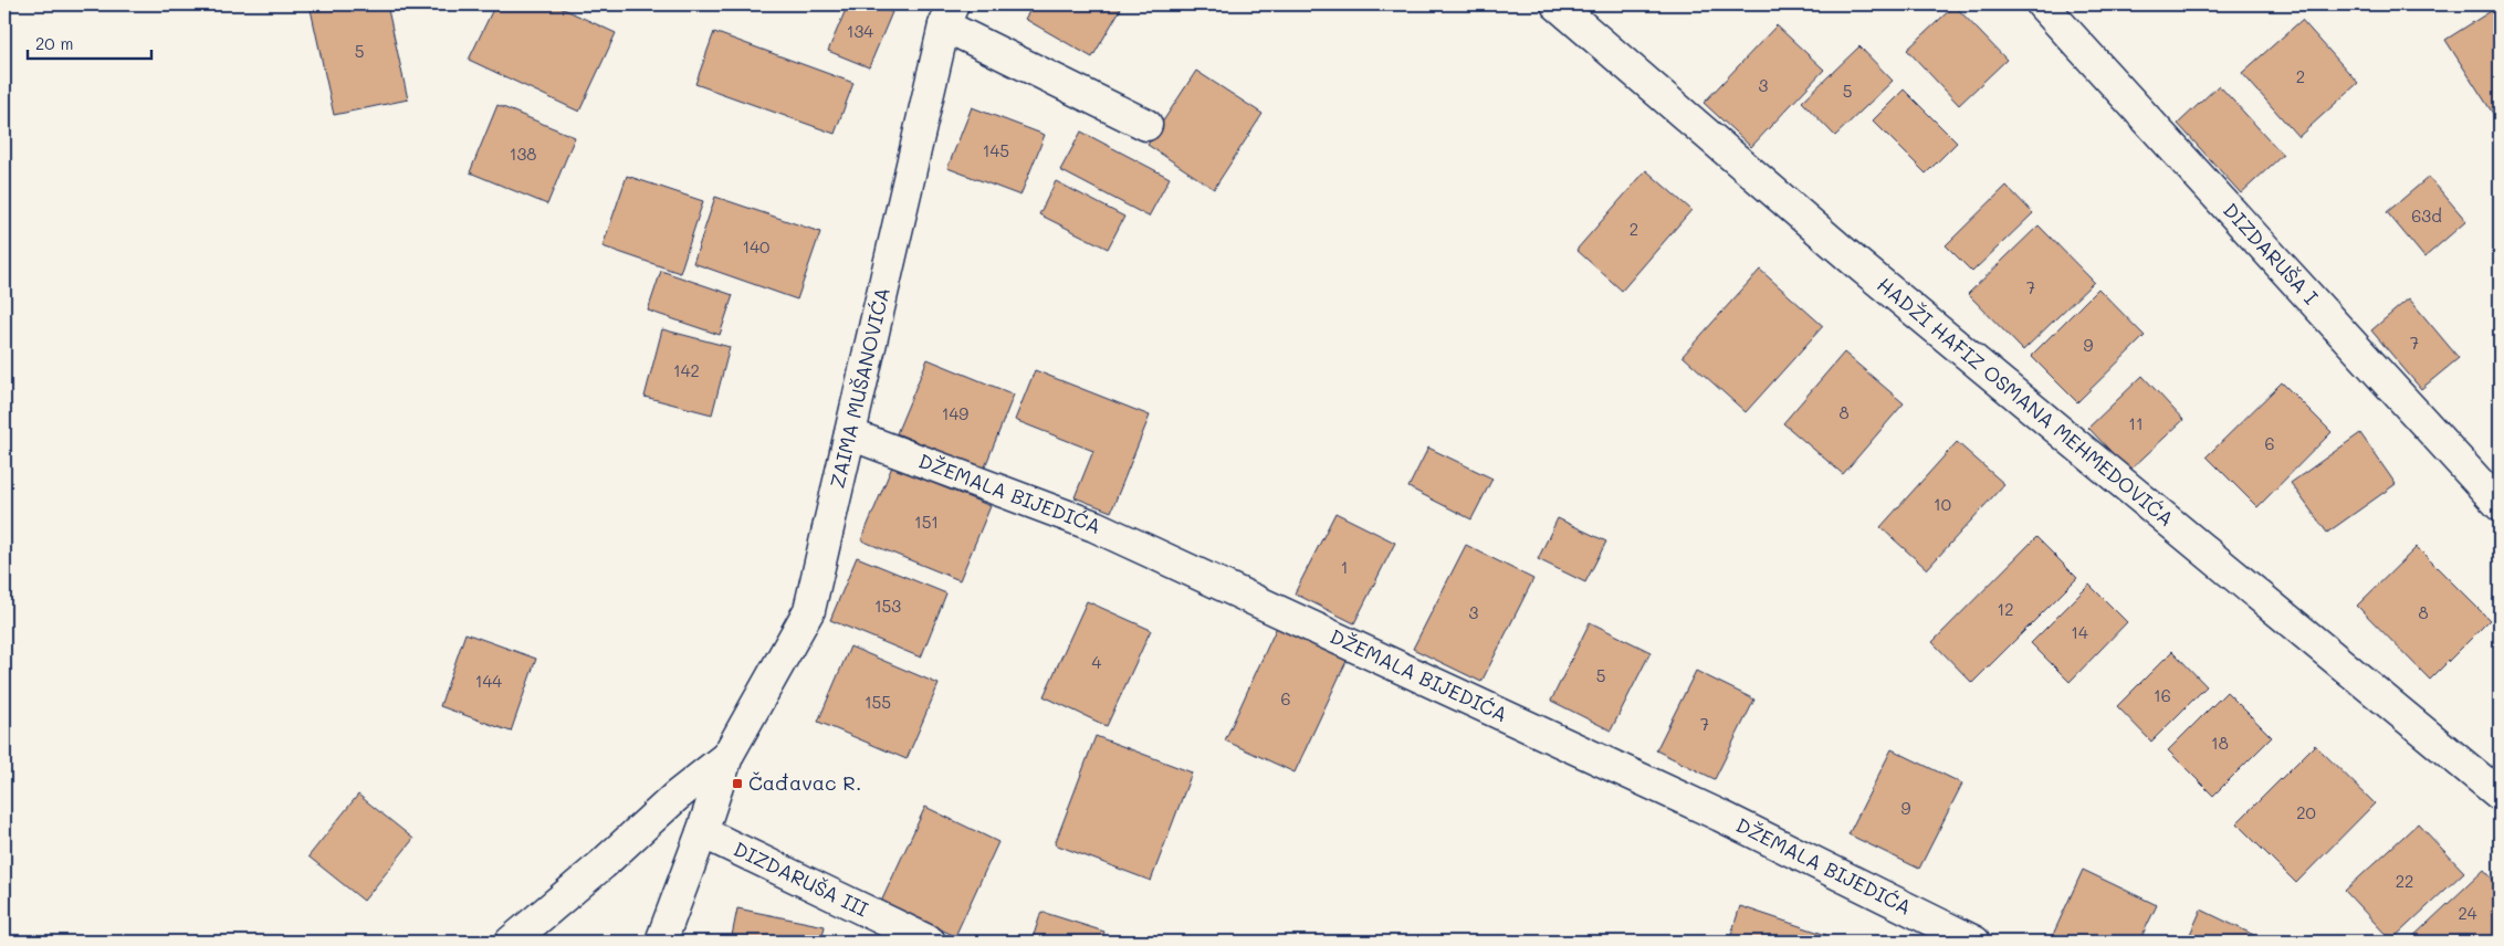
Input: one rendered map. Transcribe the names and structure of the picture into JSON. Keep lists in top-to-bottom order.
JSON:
{
  "streets": {
    "street": [
      "DIZDARUŠA I",
      "ZAIMA MUŠANOVIĆA",
      "HADŽI HAFIZ OSMANA MEHMEDOVIĆA",
      "DŽEMALA BIJEDIĆA",
      "DIZDARUŠA III"
    ]
  },
  "crossings": [
    ["ZAIMA MUŠANOVIĆA", "DŽEMALA BIJEDIĆA"]
  ],
  "places": {
    "transit": ["Čađavac R."]
  },
  "house_numbers": [
    "134",
    "5",
    "2",
    "3",
    "5",
    "145",
    "138",
    "63d",
    "2",
    "140",
    "7",
    "7",
    "9",
    "142",
    "8",
    "149",
    "11",
    "6",
    "10",
    "151",
    "1",
    "153",
    "12",
    "3",
    "8",
    "14",
    "4",
    "5",
    "144",
    "16",
    "6",
    "155",
    "7",
    "18",
    "9",
    "20",
    "22",
    "24"
  ],
  "scale_bar": "20 m"
}
